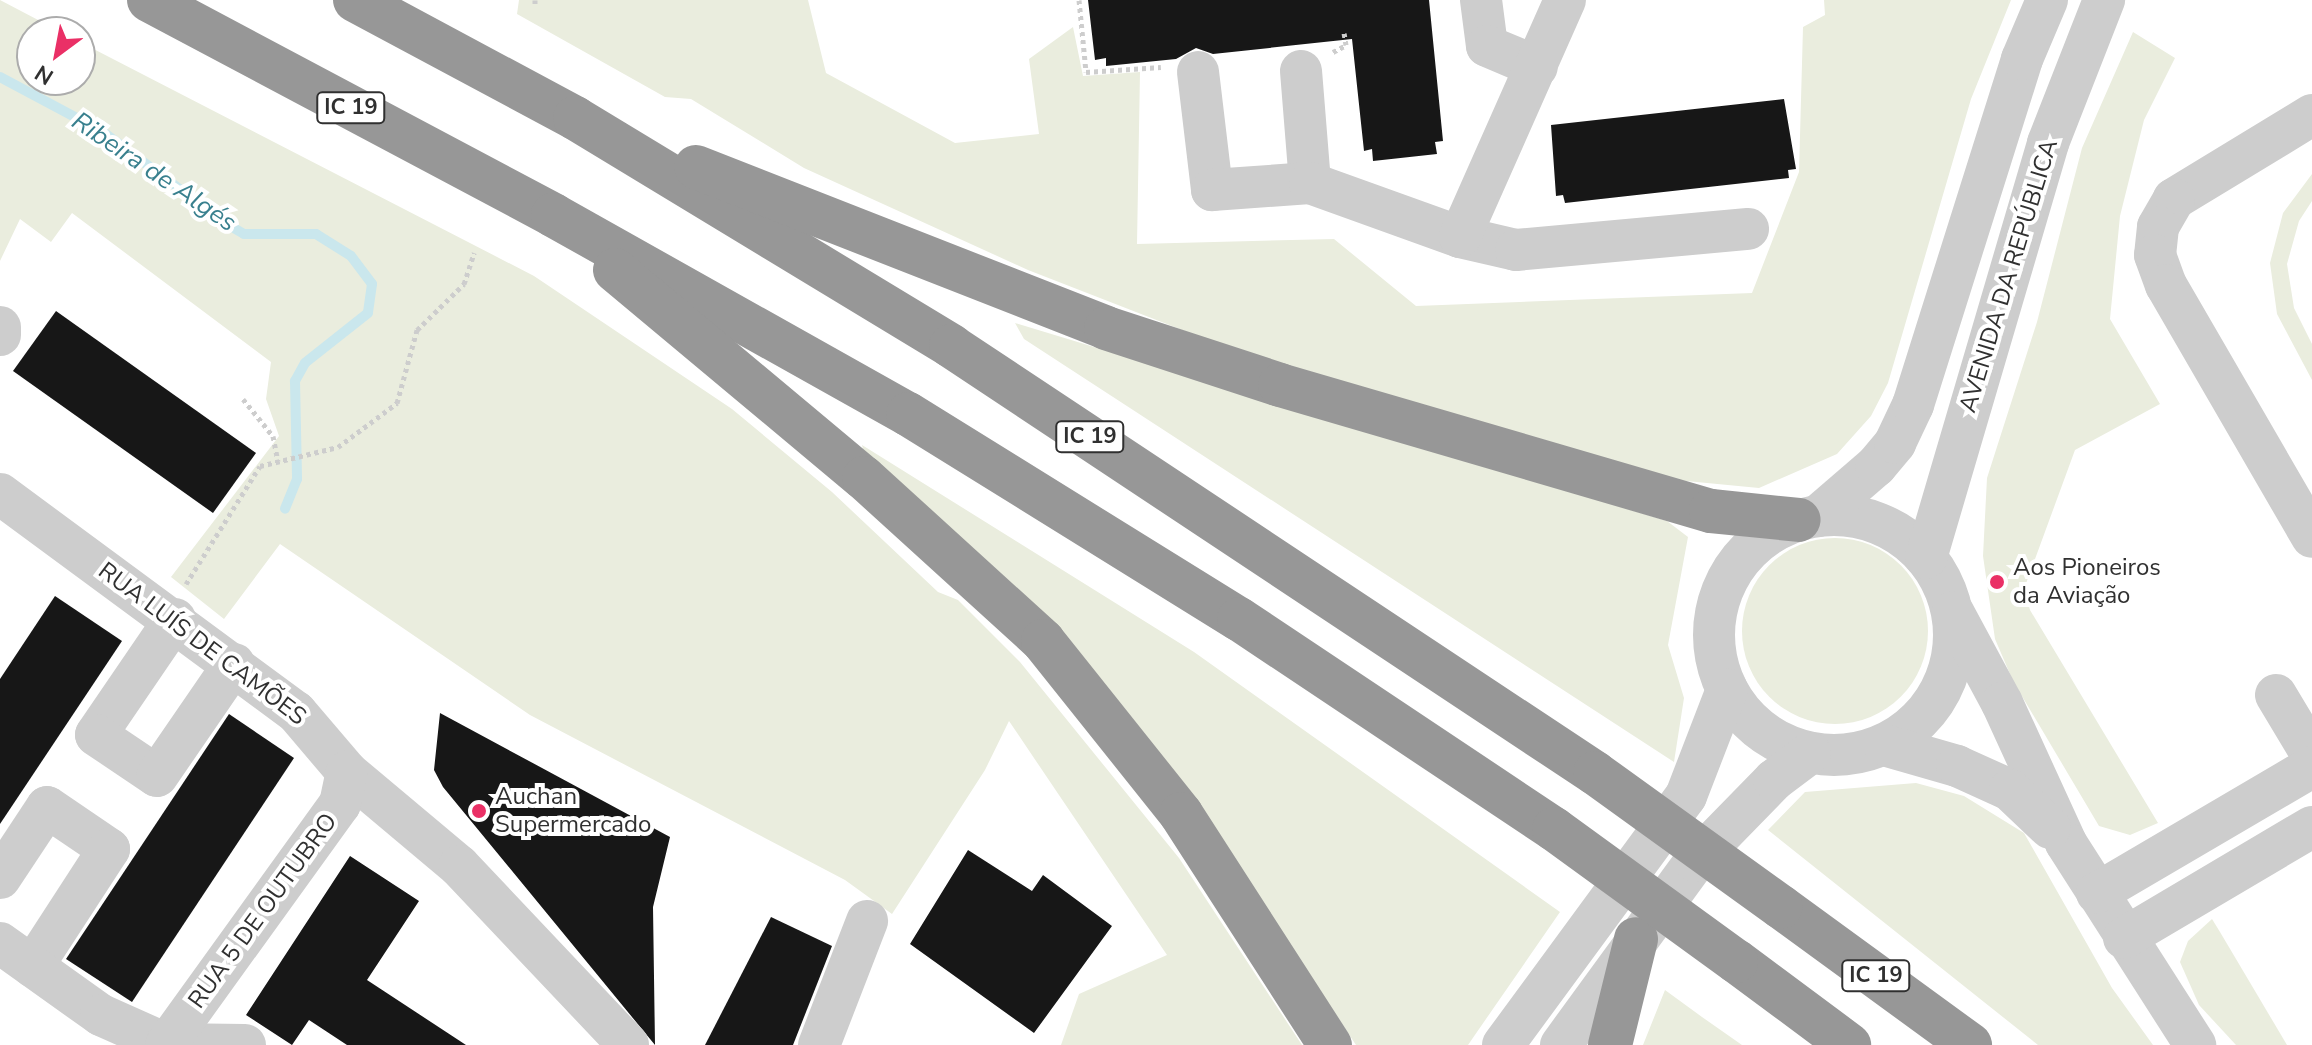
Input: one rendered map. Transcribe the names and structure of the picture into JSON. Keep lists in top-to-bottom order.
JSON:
{
  "streets": {
    "highway": ["IC 19"],
    "street": ["AVENIDA DA REPÚBLICA", "RUA LUÍS DE CAMÕES", "RUA 5 DE OUTUBRO"]
  },
  "crossings": [
    ["RUA LUÍS DE CAMÕES", "RUA 5 DE OUTUBRO"]
  ],
  "water": ["Ribeira de Algés"],
  "places": ["Aos Pioneiros da Aviação", "Auchan Supermercado"],
  "north": "bottom left"
}
